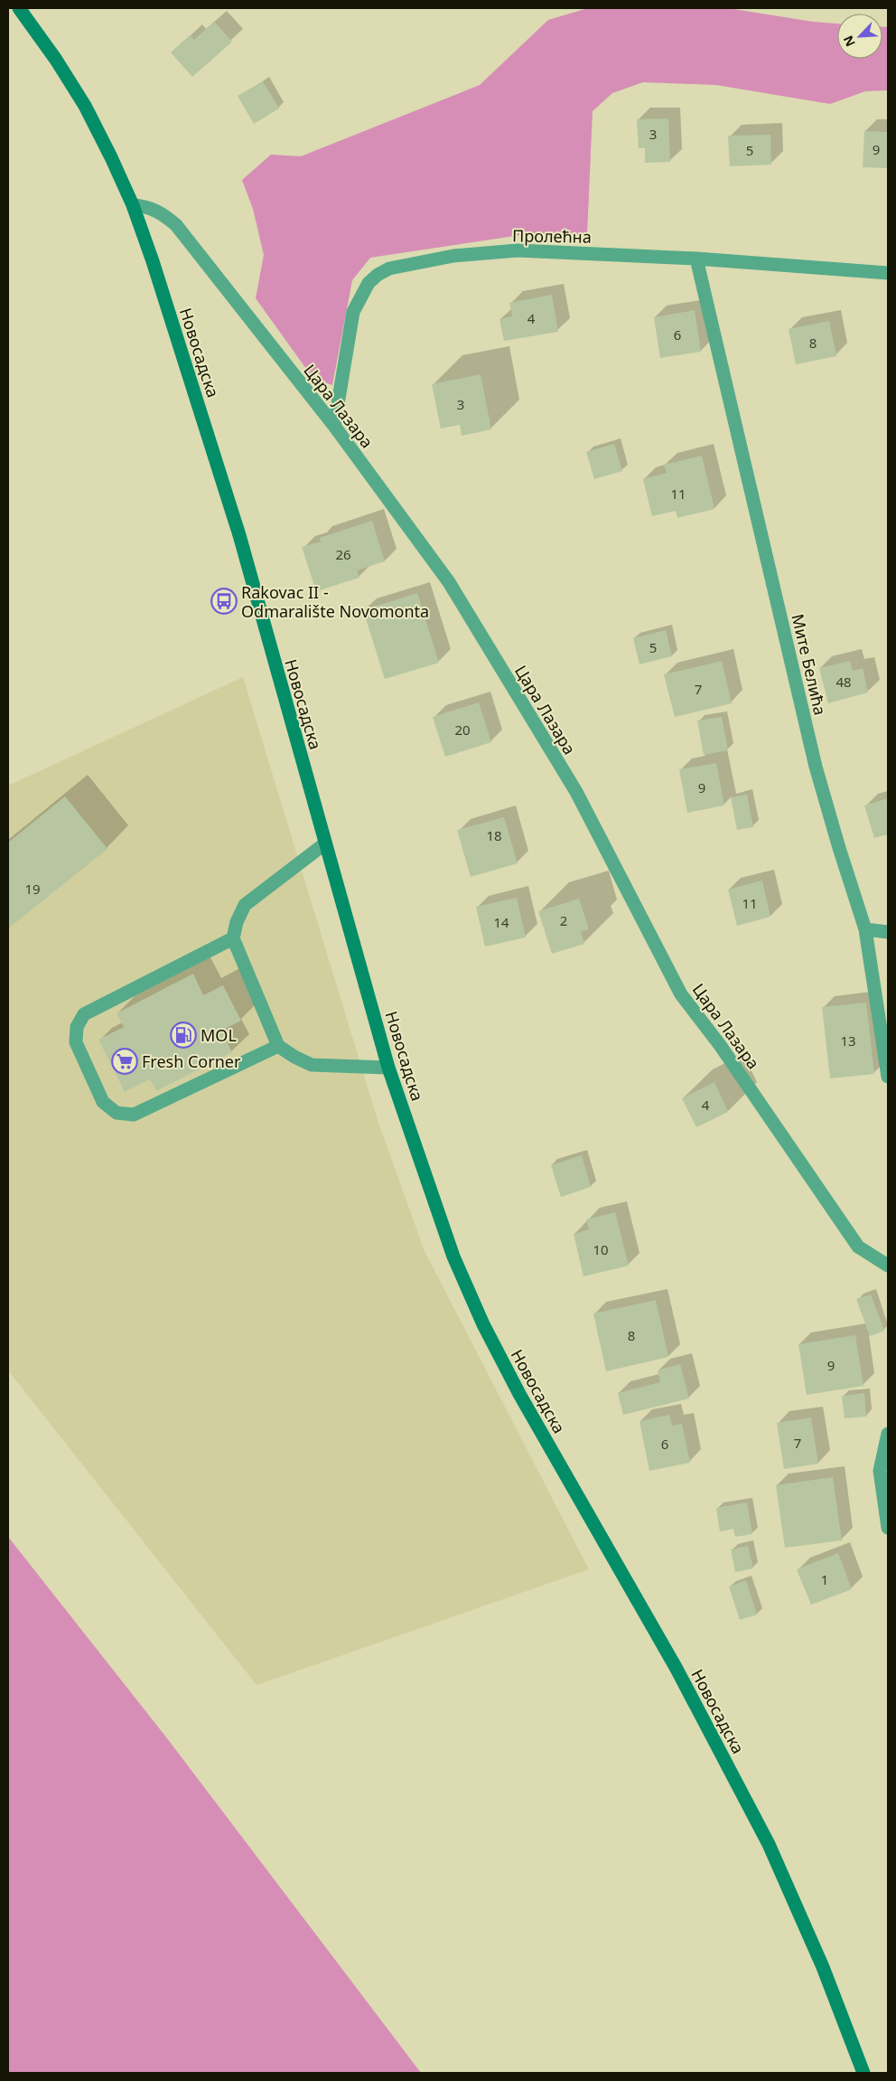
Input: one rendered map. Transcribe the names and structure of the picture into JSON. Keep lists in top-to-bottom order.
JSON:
{
  "streets": {
    "main road": ["Новосадска"],
    "street": ["Пролећна", "Цара Лазара", "Мите Белића"]
  },
  "crossings": [
    ["Пролећна", "Цара Лазара"],
    ["Пролећна", "Мите Белића"],
    ["Новосадска", "Цара Лазара"]
  ],
  "places": {
    "bus stop": ["Rakovac II - Odmaralište Novomonta"],
    "fuel station": ["MOL"],
    "supermarket": ["Fresh Corner"]
  },
  "house_numbers": [
    "3",
    "9",
    "5",
    "4",
    "6",
    "8",
    "3",
    "11",
    "26",
    "5",
    "48",
    "7",
    "20",
    "9",
    "18",
    "19",
    "11",
    "2",
    "14",
    "13",
    "4",
    "10",
    "8",
    "9",
    "7",
    "6",
    "1"
  ],
  "north": "bottom left"
}
